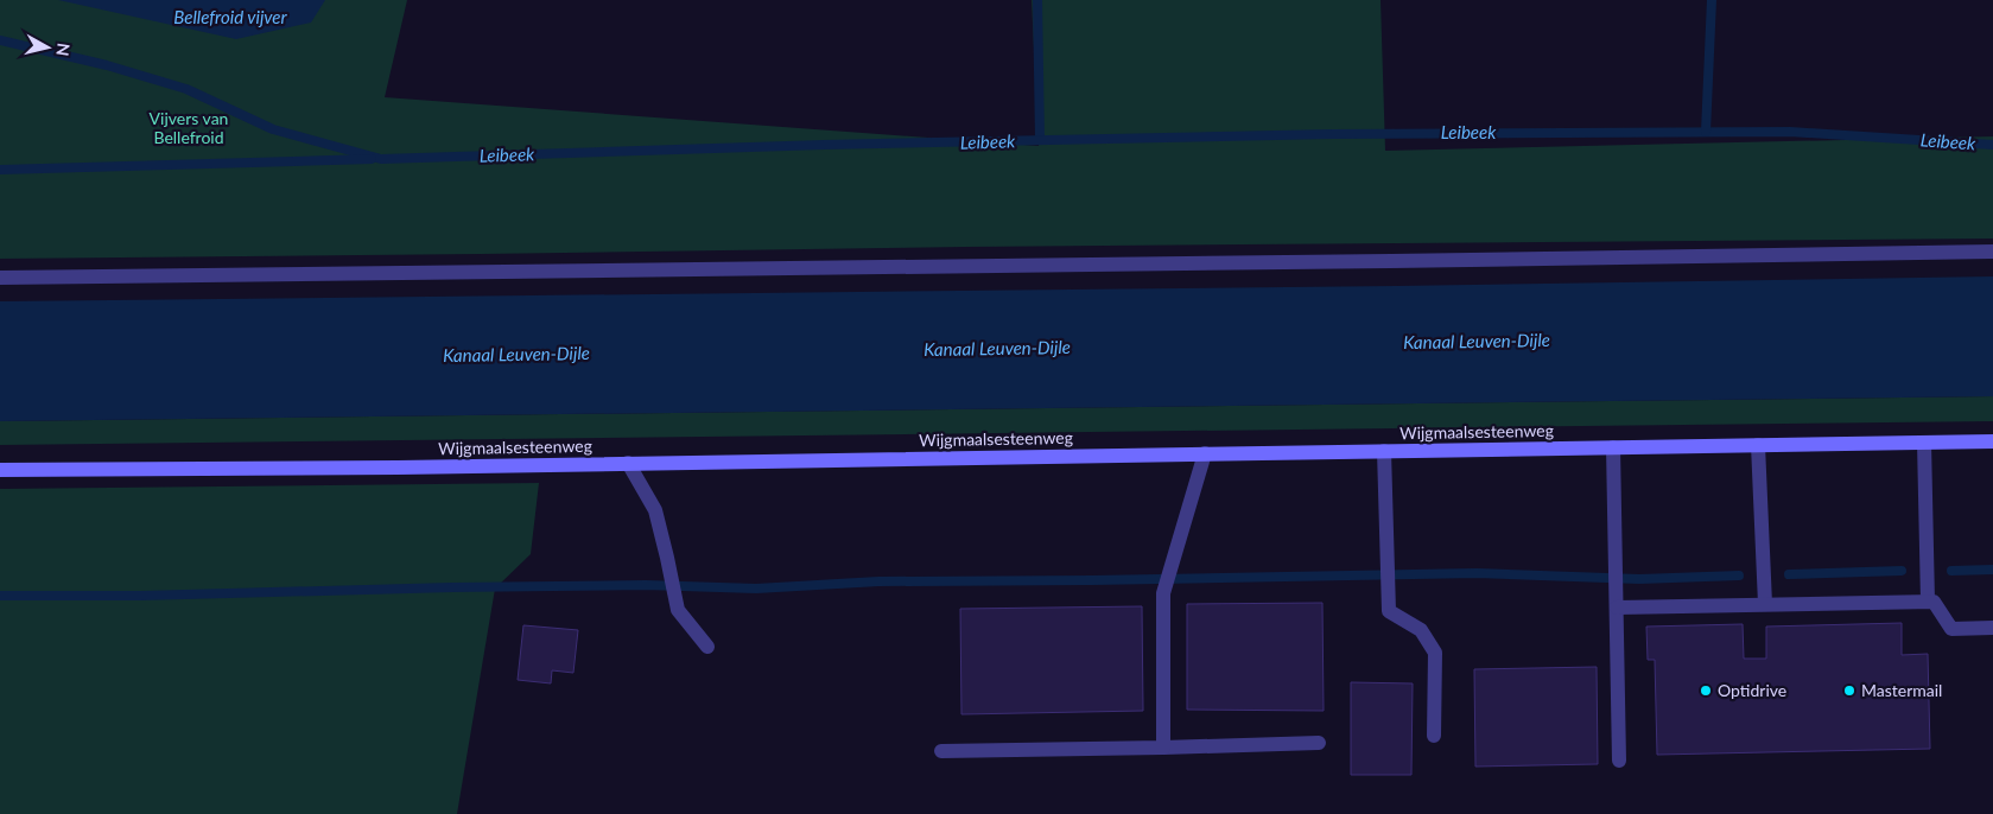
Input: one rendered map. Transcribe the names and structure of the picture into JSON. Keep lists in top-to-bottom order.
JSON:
{
  "streets": {
    "street": ["Wijgmaalsesteenweg"]
  },
  "water": ["Bellefroid vijver", "Leibeek", "Kanaal Leuven-Dijle"],
  "parks": ["Vijvers van Bellefroid"],
  "places": ["Optidrive", "Mastermail"],
  "north": "right"
}
